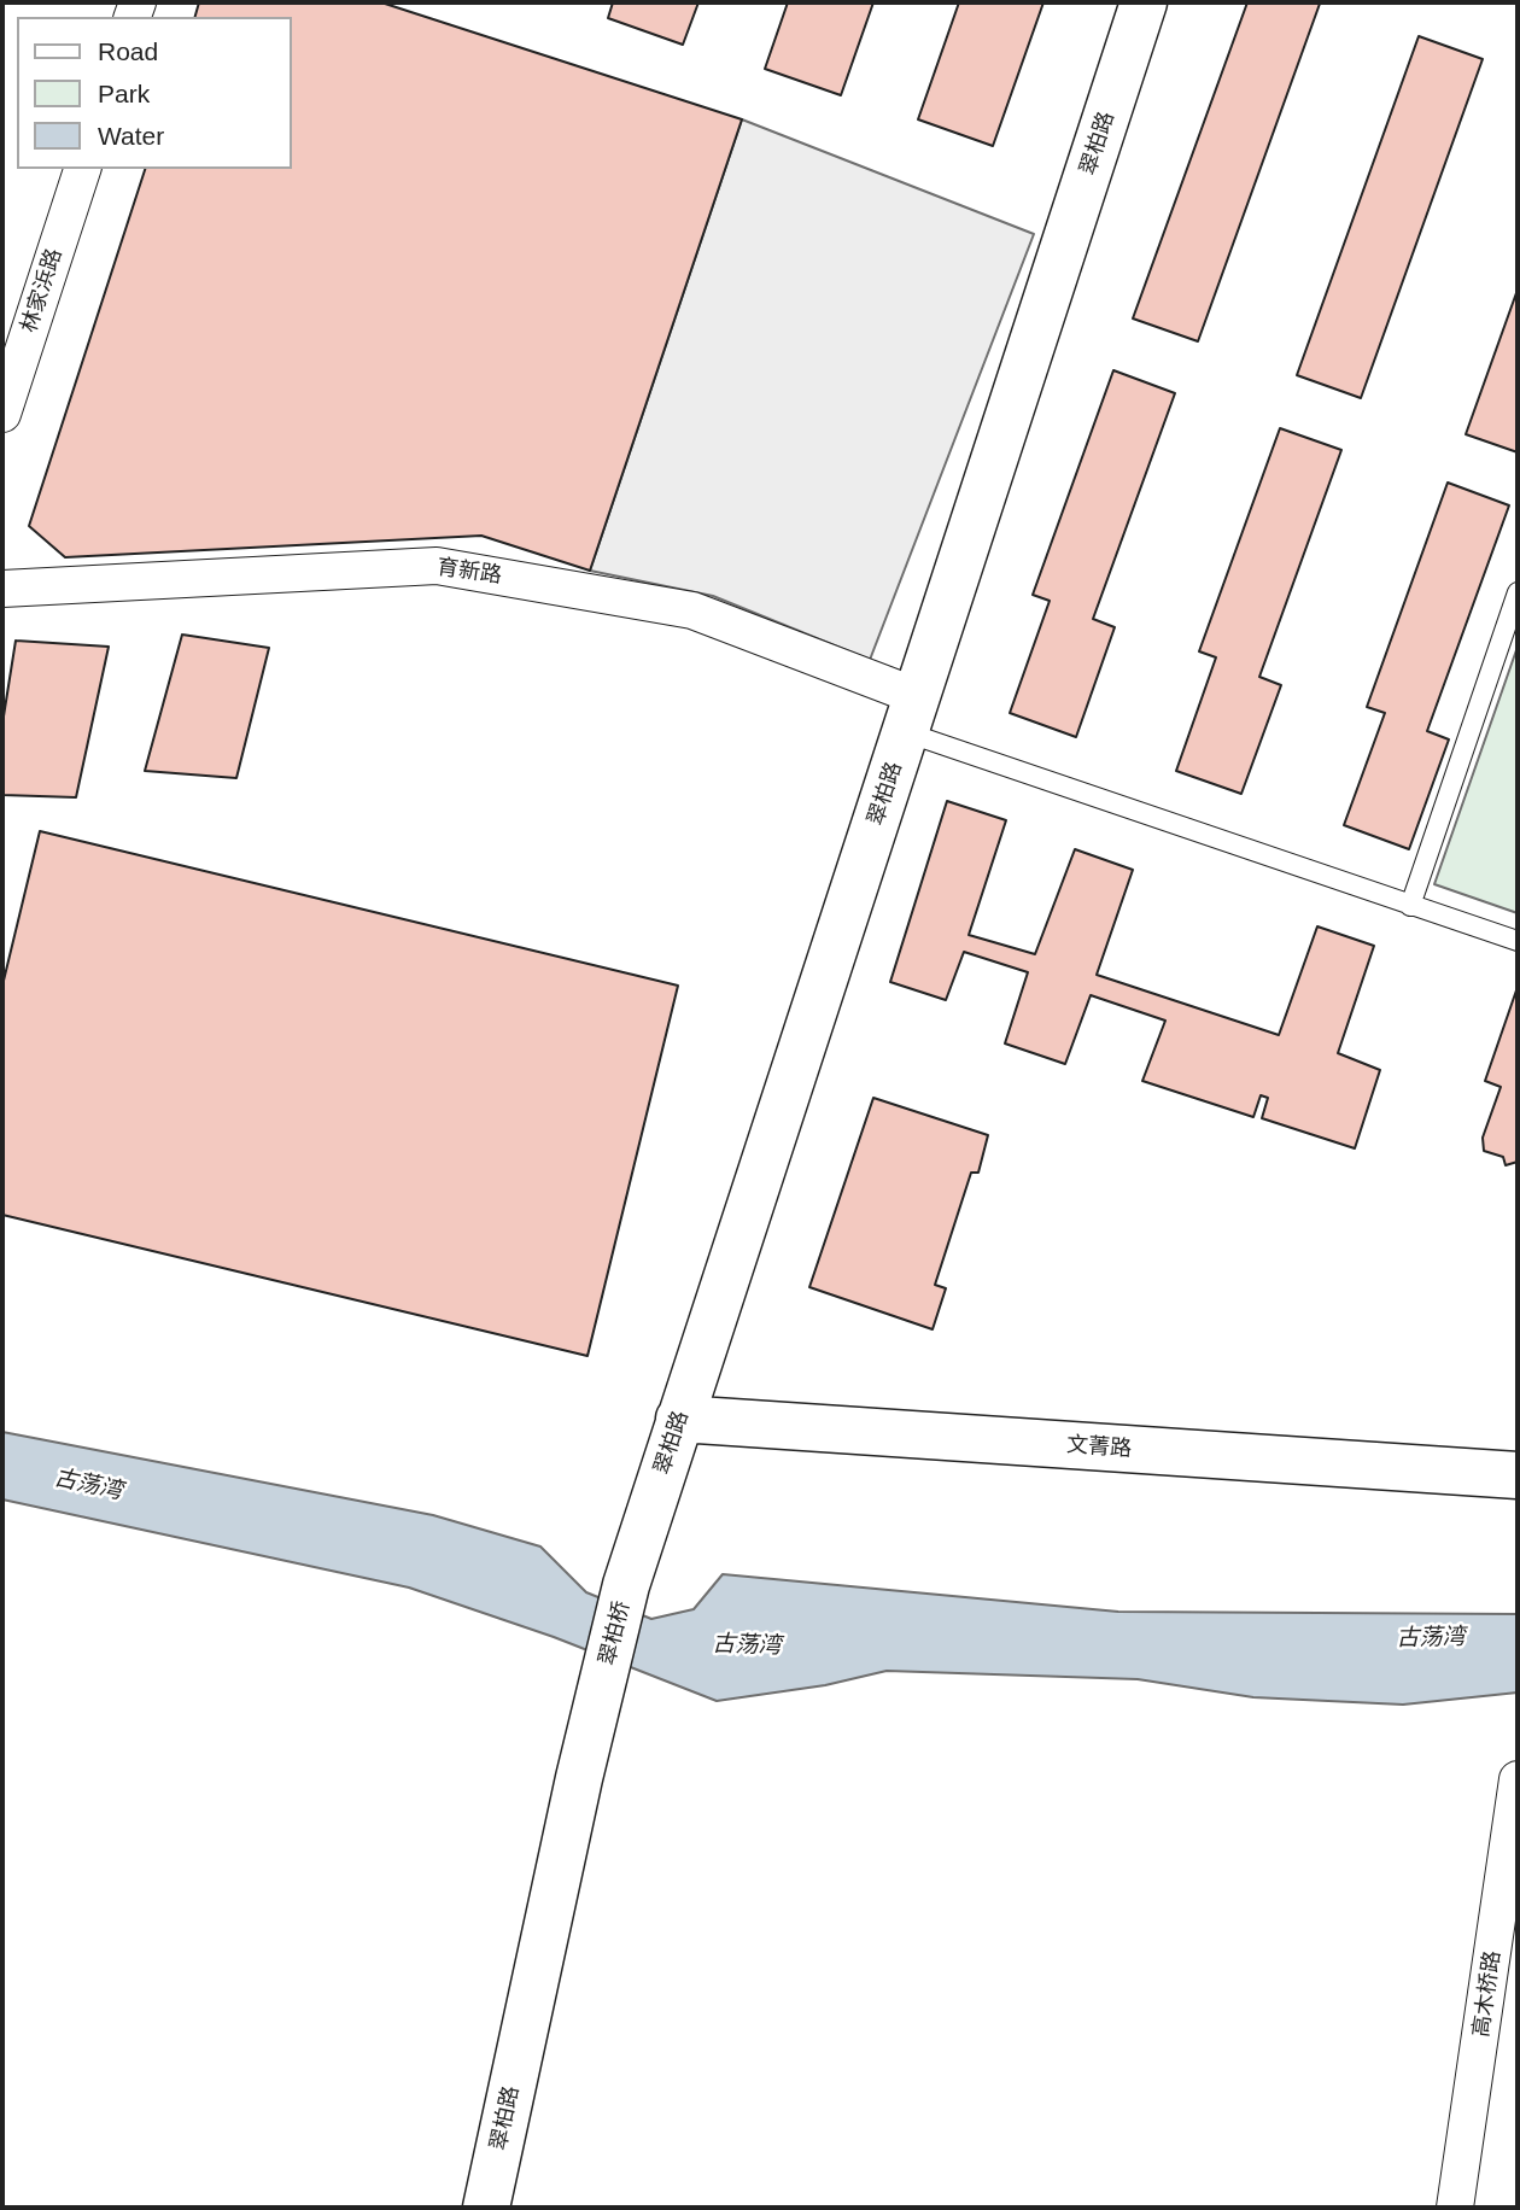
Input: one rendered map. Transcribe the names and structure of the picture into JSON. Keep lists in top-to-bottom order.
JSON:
{
  "streets": {
    "street": [
      "翠柏路",
      "林家浜路",
      "育新路",
      "文菁路",
      "翠柏桥",
      "高木桥路"
    ]
  },
  "crossings": [
    ["翠柏路", "育新路"],
    ["翠柏路", "文菁路"],
    ["翠柏路", "翠柏桥"]
  ],
  "water": ["古荡湾"],
  "legend": ["Road", "Park", "Water"]
}
